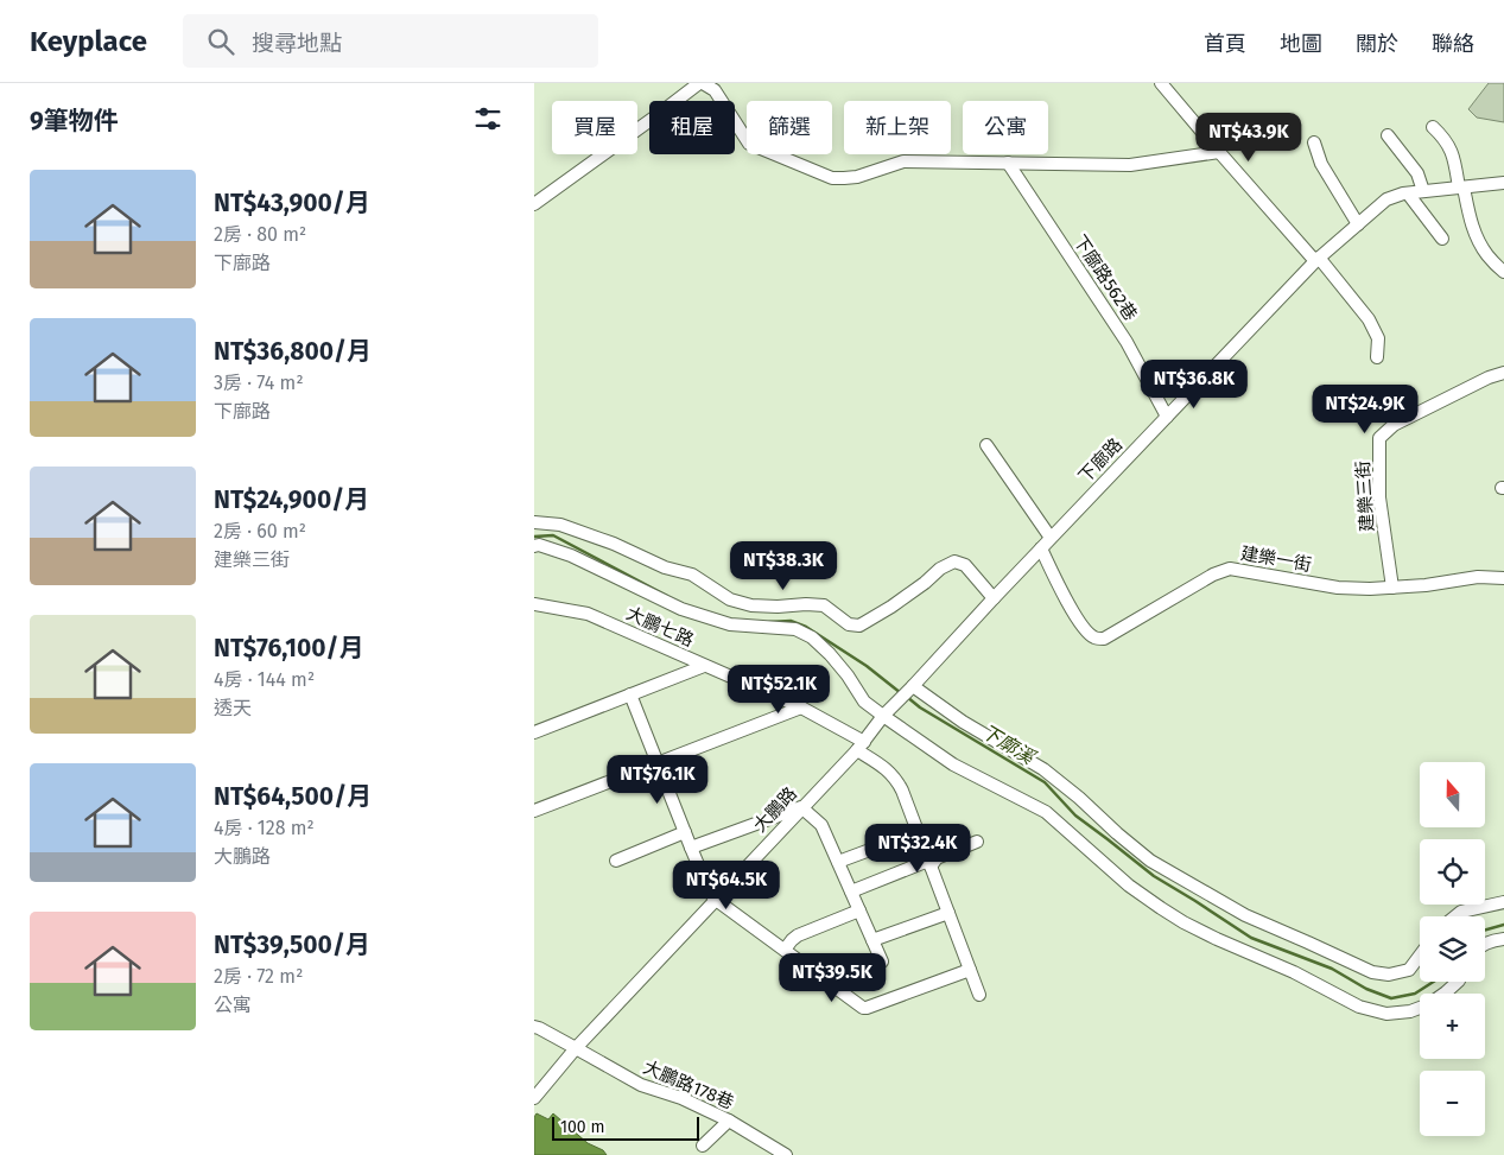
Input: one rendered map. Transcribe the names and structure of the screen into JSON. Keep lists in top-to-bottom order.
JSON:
{
  "streets": {
    "street": [
      "下廍路562巷",
      "下廍路",
      "建樂三街",
      "建樂一街",
      "大鵬七路",
      "大鵬路",
      "大鵬路178巷"
    ]
  },
  "crossings": [
    ["下廍路562巷", "下廍路"],
    ["下廍路", "建樂一街"],
    ["下廍路", "大鵬路"],
    ["建樂三街", "建樂一街"],
    ["大鵬七路", "大鵬路"],
    ["大鵬路", "大鵬路178巷"]
  ],
  "water": ["下廓溪"],
  "scale_bar": "100 m",
  "north": "top",
  "page": {
    "header": "Keyplace",
    "search": "搜尋地點",
    "nav": [
      "首頁",
      "地圖",
      "關於",
      "聯絡"
    ],
    "heading": "9筆物件",
    "chip": [
      "買屋",
      "租屋",
      "篩選",
      "新上架",
      "公寓"
    ],
    "price": [
      "NT$43.9K",
      "NT$36.8K",
      "NT$24.9K",
      "NT$38.3K",
      "NT$52.1K",
      "NT$76.1K",
      "NT$32.4K",
      "NT$64.5K",
      "NT$39.5K"
    ],
    "list": [
      {
        "name": "NT$43,900/月",
        "note": "2房 · 80 m² · 下廍路"
      },
      {
        "name": "NT$36,800/月",
        "note": "3房 · 74 m² · 下廍路"
      },
      {
        "name": "NT$24,900/月",
        "note": "2房 · 60 m² · 建樂三街"
      },
      {
        "name": "NT$76,100/月",
        "note": "4房 · 144 m² · 透天"
      },
      {
        "name": "NT$64,500/月",
        "note": "4房 · 128 m² · 大鵬路"
      },
      {
        "name": "NT$39,500/月",
        "note": "2房 · 72 m² · 公寓"
      }
    ],
    "map_buttons": ["+", "−"],
    "scale": "100 m"
  }
}
